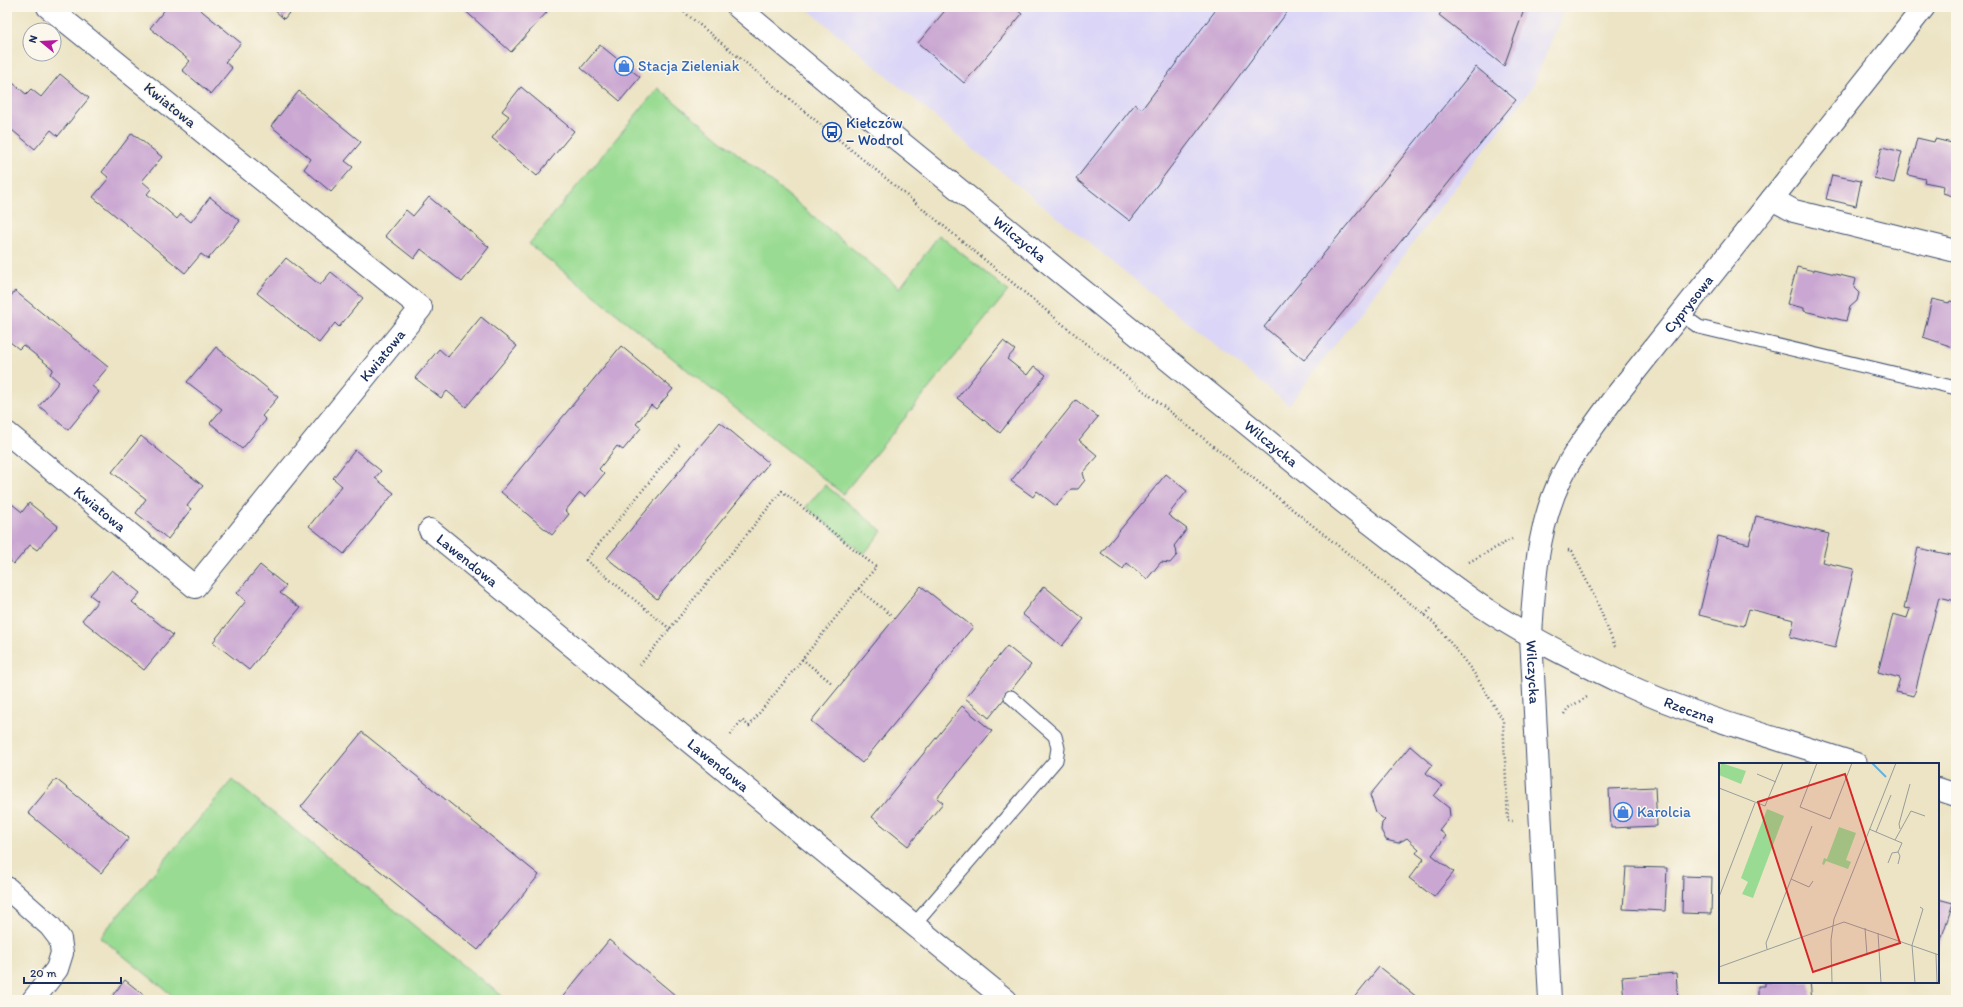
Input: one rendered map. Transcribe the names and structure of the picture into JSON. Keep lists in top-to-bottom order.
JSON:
{
  "streets": {
    "street": [
      "Kwiatowa",
      "Wilczycka",
      "Cyprysowa",
      "Lawendowa",
      "Rzeczna"
    ]
  },
  "crossings": [
    ["Wilczycka", "Cyprysowa"],
    ["Wilczycka", "Rzeczna"],
    ["Cyprysowa", "Rzeczna"]
  ],
  "places": {
    "shop": ["Stacja Zieleniak", "Karolcia"],
    "bus stop": ["Kiełczów – Wodrol"]
  },
  "scale_bar": "20 m",
  "north": "left"
}
